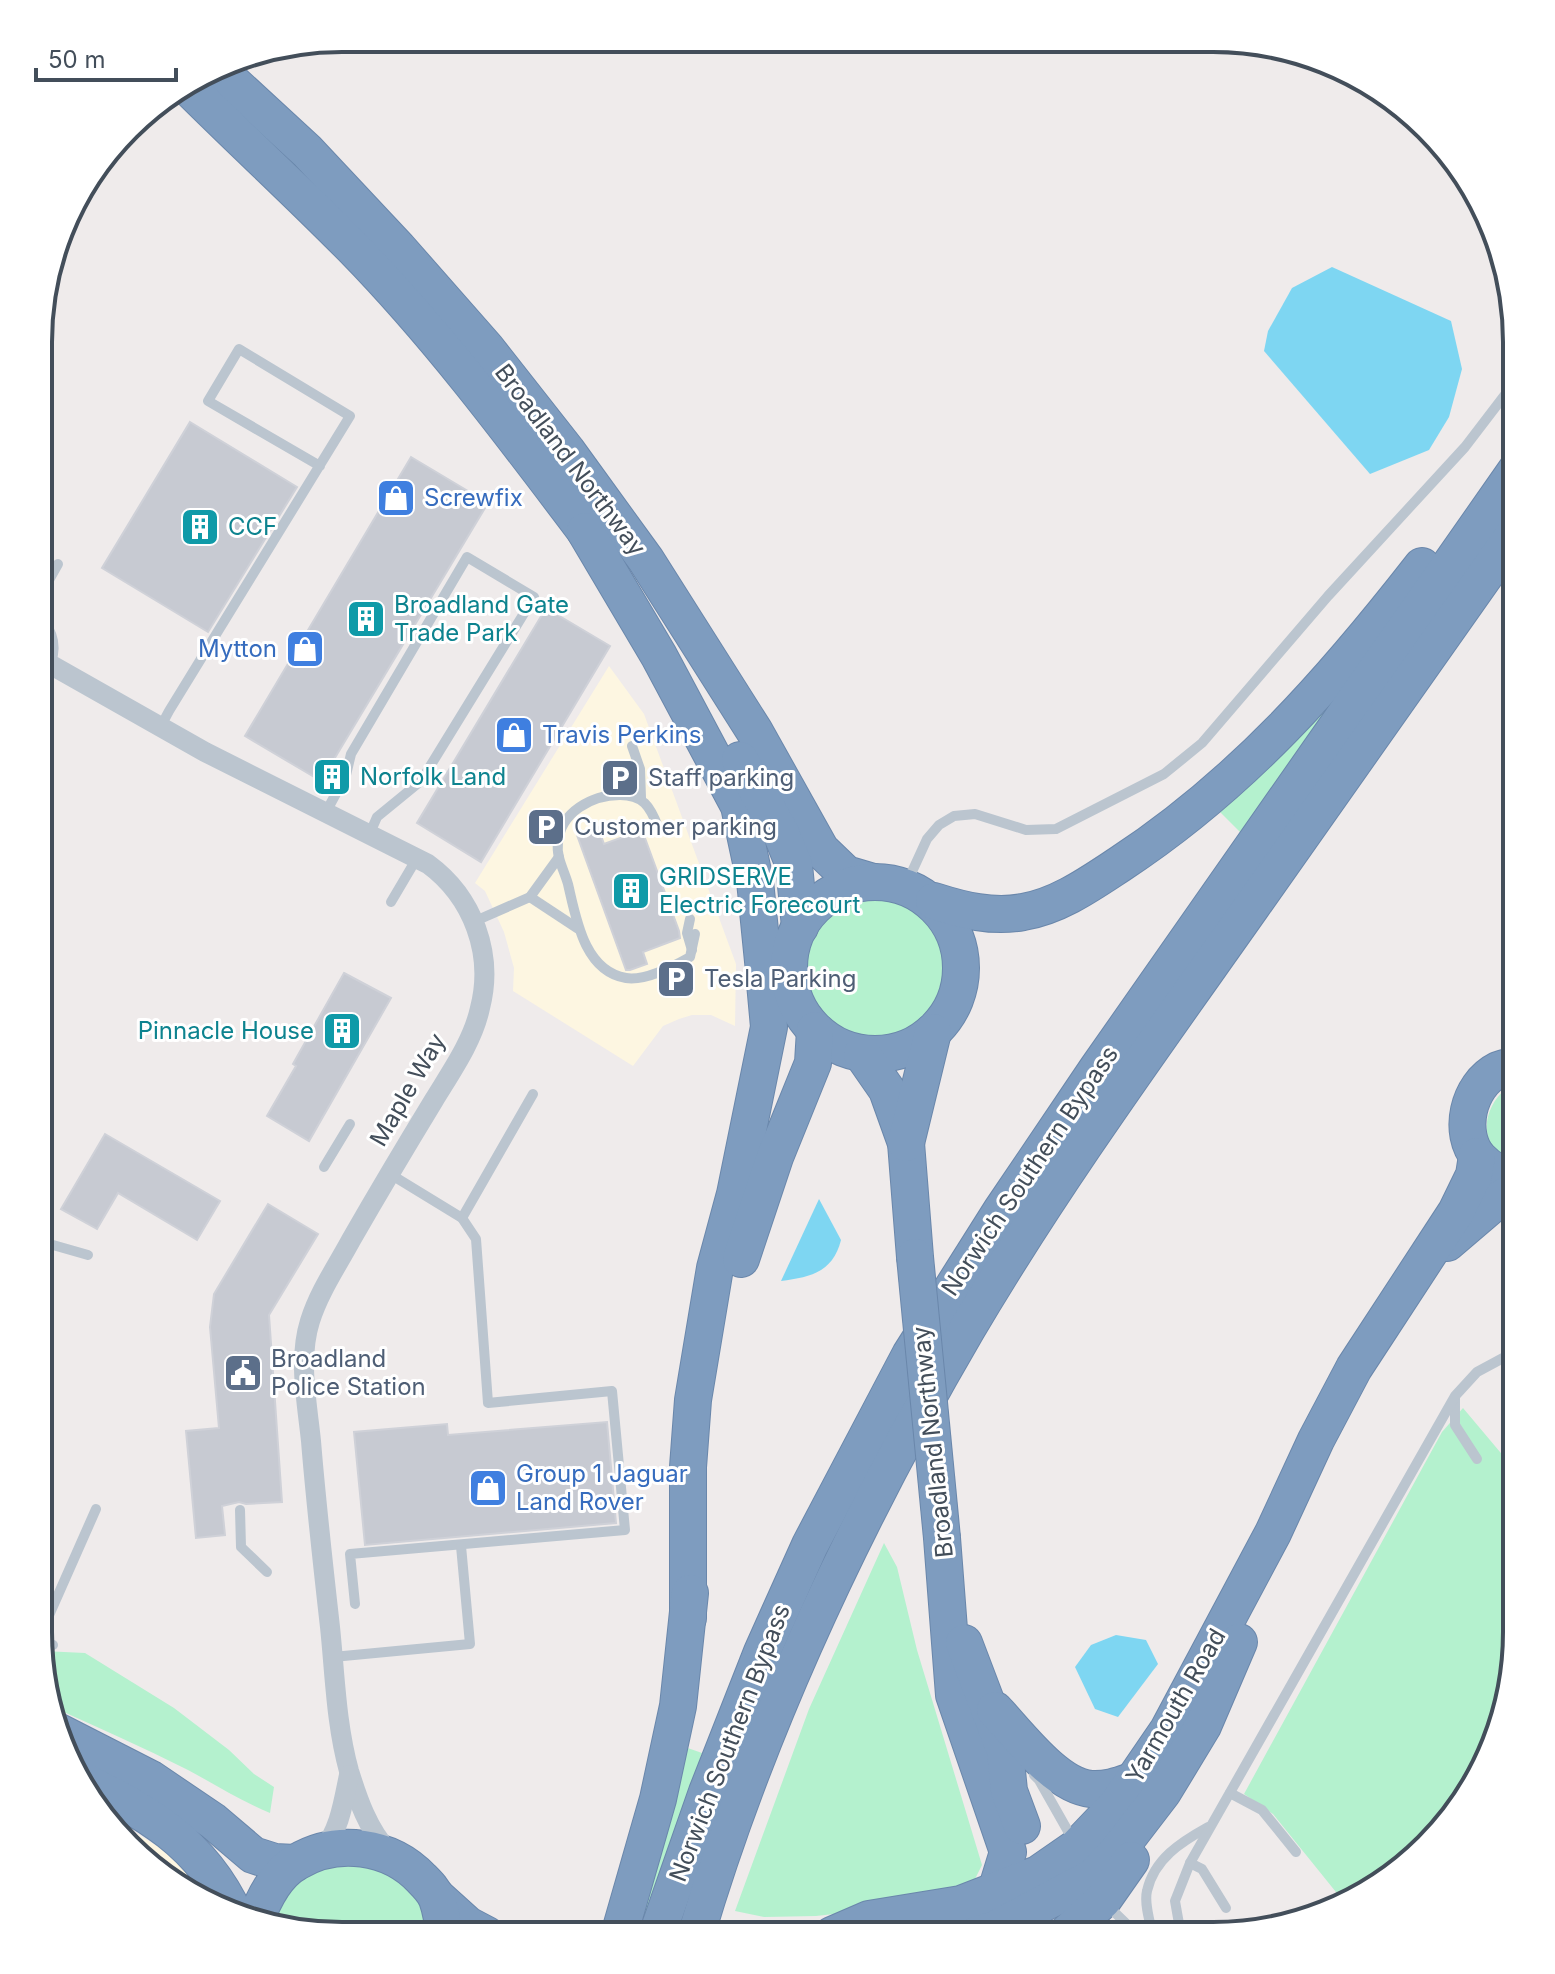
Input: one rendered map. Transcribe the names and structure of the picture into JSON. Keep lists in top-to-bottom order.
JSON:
{
  "streets": {
    "highway": ["Broadland Northway", "Norwich Southern Bypass", "Yarmouth Road"],
    "street": ["Maple Way"]
  },
  "crossings": [
    ["Broadland Northway", "Yarmouth Road"]
  ],
  "places": {
    "shop": [
      "Screwfix",
      "Mytton",
      "Travis Perkins",
      "Group 1 Jaguar Land Rover"
    ],
    "building": [
      "CCF",
      "Broadland Gate Trade Park",
      "Norfolk Land",
      "GRIDSERVE Electric Forecourt",
      "Pinnacle House"
    ],
    "parking": ["Staff parking", "Customer parking", "Tesla Parking"],
    "public building": ["Broadland Police Station"]
  },
  "scale_bar": "50 m"
}
